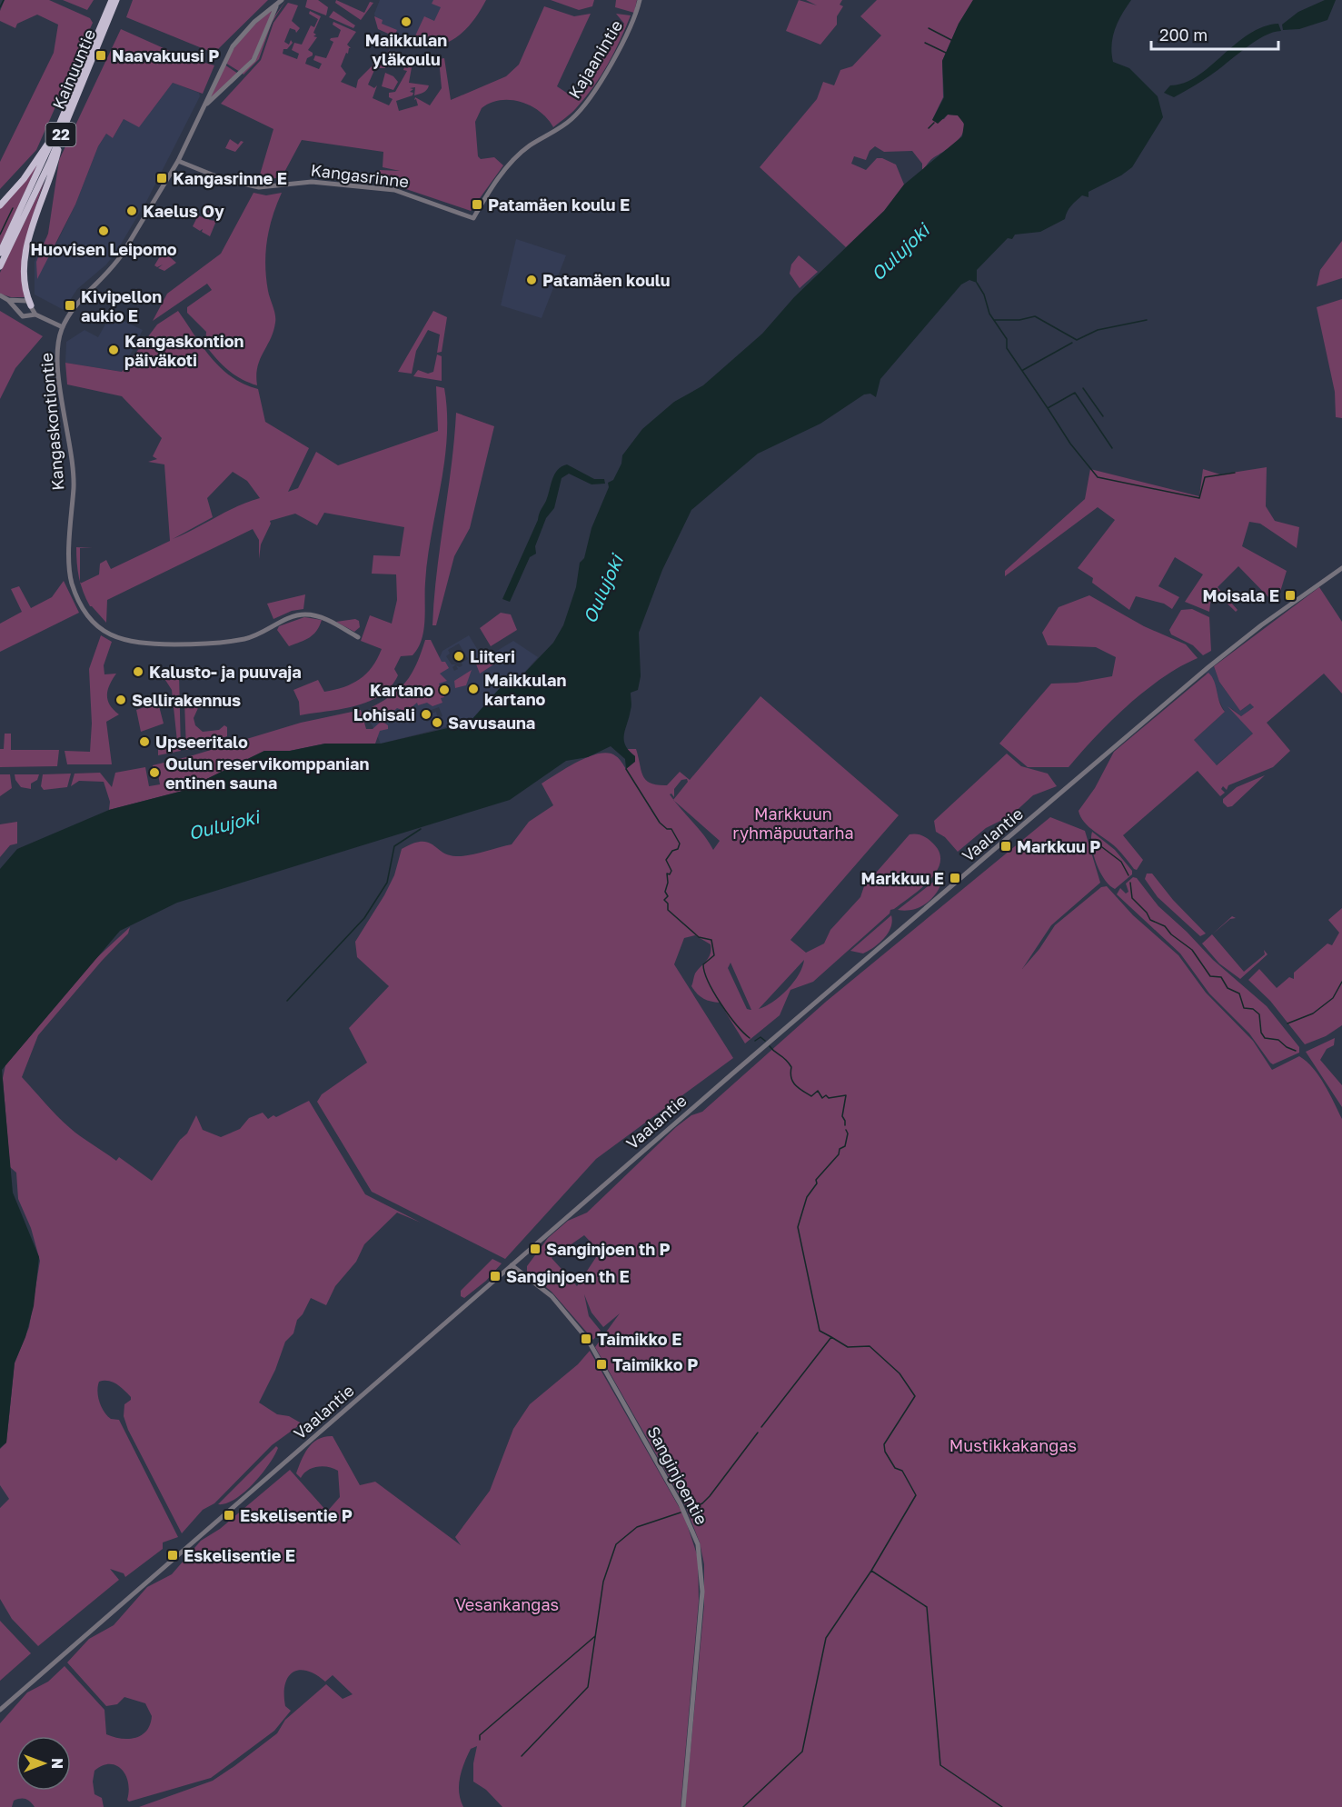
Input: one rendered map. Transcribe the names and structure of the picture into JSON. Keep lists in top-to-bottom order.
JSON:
{
  "streets": {
    "highway": ["Kainuuntie", "22"],
    "street": [
      "Kajaanintie",
      "Kangasrinne",
      "Kangaskontiontie",
      "Vaalantie",
      "Sanginjoentie"
    ]
  },
  "crossings": [
    ["Kajaanintie", "Kangasrinne"],
    ["Kangasrinne", "Kangaskontiontie"],
    ["Vaalantie", "Sanginjoentie"]
  ],
  "water": ["Oulujoki"],
  "parks": ["Markkuun ryhmäpuutarha", "Mustikkakangas", "Vesankangas"],
  "places": {
    "other": [
      "Maikkulan yläkoulu",
      "Kaelus Oy",
      "Huovisen Leipomo",
      "Patamäen koulu",
      "Kangaskontion päiväkoti",
      "Liiteri",
      "Kalusto- ja puuvaja",
      "Maikkulan kartano",
      "Kartano",
      "Sellirakennus",
      "Lohisali",
      "Savusauna",
      "Upseeritalo",
      "Oulun reservikomppanian entinen sauna"
    ],
    "transit": [
      "Naavakuusi P",
      "Kangasrinne E",
      "Patamäen koulu E",
      "Kivipellon aukio E",
      "Moisala E",
      "Markkuu P",
      "Markkuu E",
      "Sanginjoen th P",
      "Sanginjoen th E",
      "Taimikko E",
      "Taimikko P",
      "Eskelisentie P",
      "Eskelisentie E"
    ]
  },
  "scale_bar": "200 m",
  "north": "right"
}
